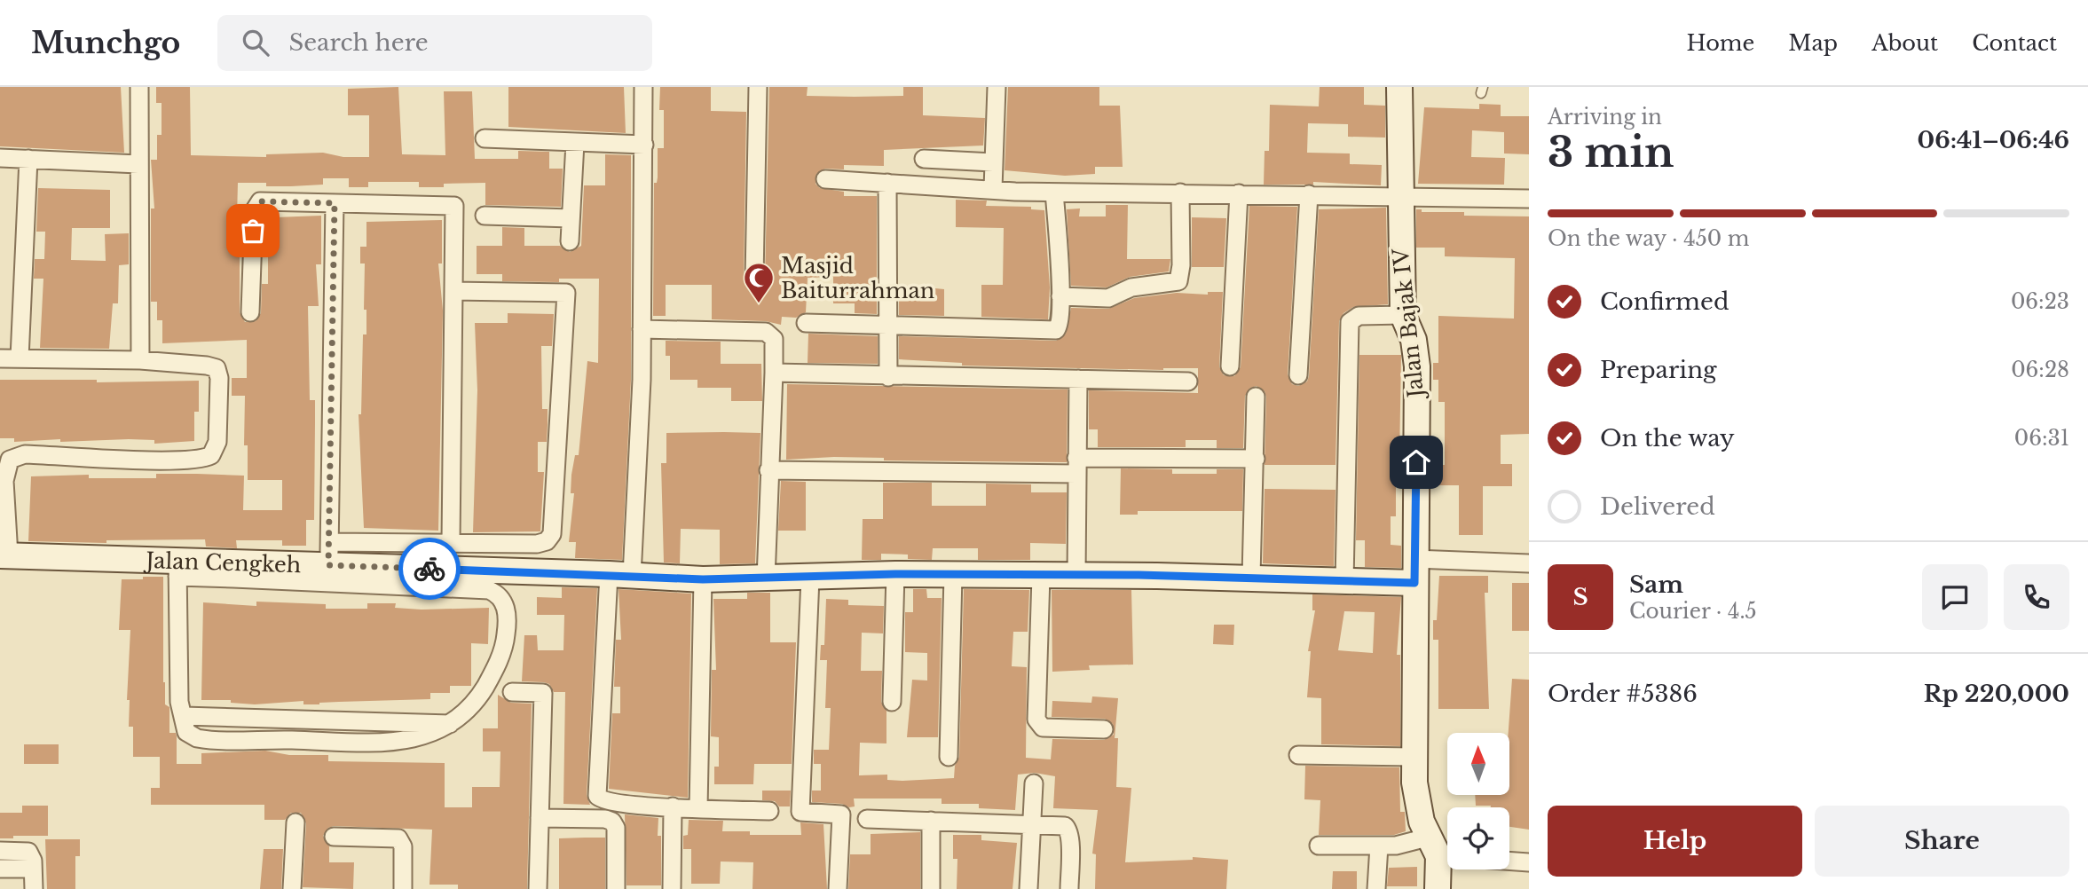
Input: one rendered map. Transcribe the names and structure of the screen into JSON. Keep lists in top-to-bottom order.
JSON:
{
  "streets": {
    "street": ["Jalan Bajak IV", "Jalan Cengkeh"]
  },
  "crossings": [
    ["Jalan Bajak IV", "Jalan Cengkeh"]
  ],
  "places": {
    "mosque": ["Masjid Baiturrahman"]
  },
  "north": "top",
  "page": {
    "header": "Munchgo",
    "search": "Search here",
    "nav": [
      "Home",
      "Map",
      "About",
      "Contact"
    ],
    "heading": ["3 min", "Arriving in", "06:41–06:46"],
    "panel": [
      "Sam",
      "Courier · 4.5",
      "Order #5386",
      "Rp 220,000"
    ],
    "bar": "On the way · 450 m",
    "list": [
      ["Confirmed", "06:23"],
      ["Preparing", "06:28"],
      ["On the way", "06:31"],
      "Delivered"
    ],
    "round": "S",
    "buttons": ["Help", "Share"]
  }
}
